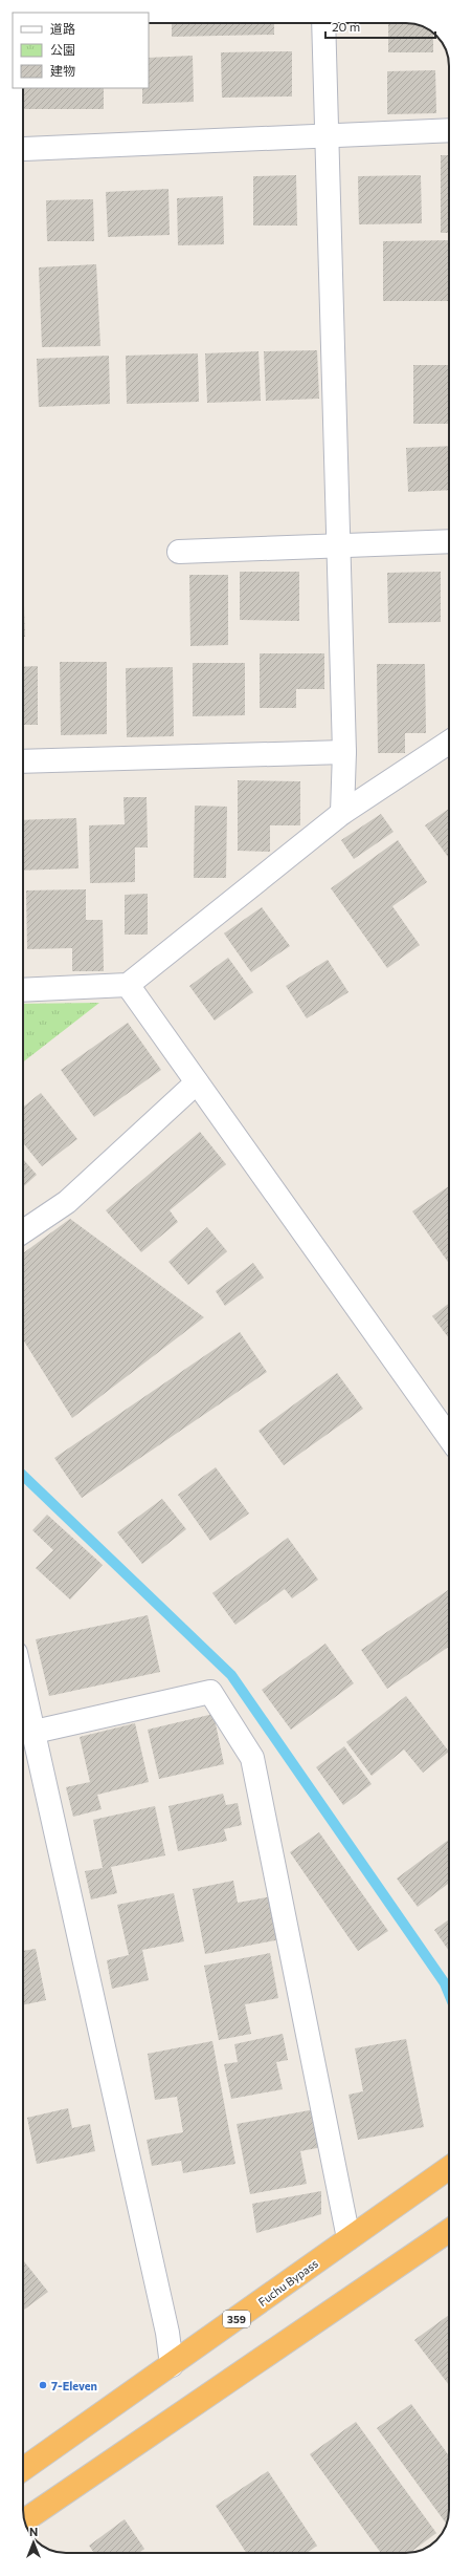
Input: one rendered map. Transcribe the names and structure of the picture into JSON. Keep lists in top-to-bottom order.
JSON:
{
  "streets": {
    "highway": ["Fuchu Bypass", "359"]
  },
  "places": ["7-Eleven"],
  "legend": ["道路", "公園", "建物"],
  "scale_bar": "20 m",
  "north": "top"
}
